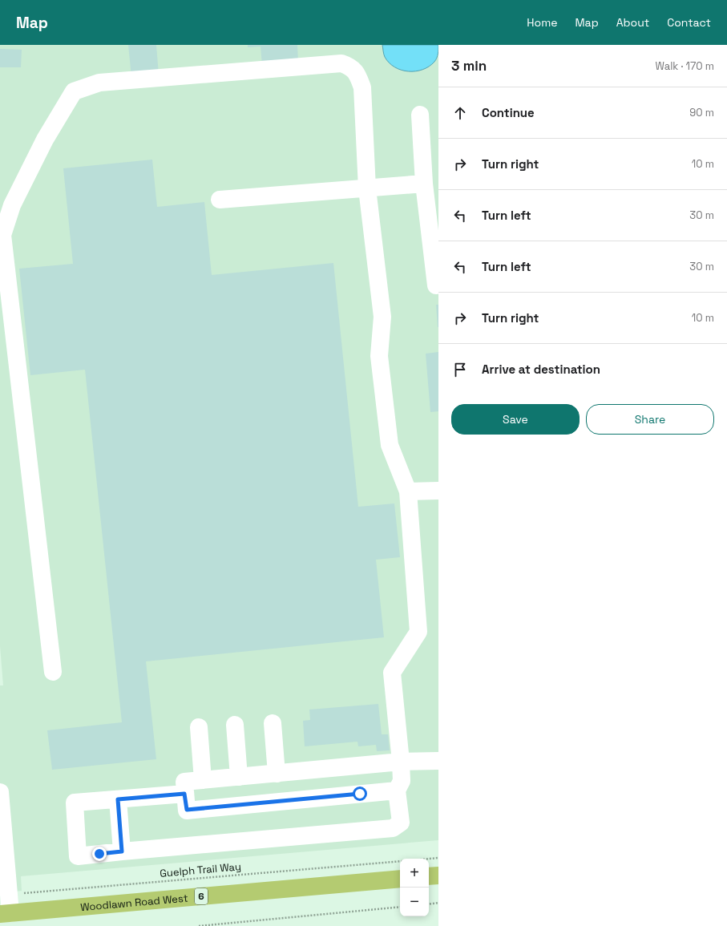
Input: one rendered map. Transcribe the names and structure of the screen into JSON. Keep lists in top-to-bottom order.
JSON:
{
  "streets": {
    "main road": ["6", "Woodlawn Road West"],
    "path": ["Guelph Trail Way"]
  },
  "page": {
    "header": "Map",
    "nav": [
      "Home",
      "Map",
      "About",
      "Contact"
    ],
    "heading": ["3 min", "Walk · 170 m"],
    "list": [
      ["Continue", "90 m"],
      ["Turn right", "10 m"],
      ["Turn left", "30 m"],
      ["Turn left", "30 m"],
      ["Turn right", "10 m"],
      "Arrive at destination"
    ],
    "buttons": ["Save", "Share"],
    "map_buttons": ["+", "−"]
  }
}
